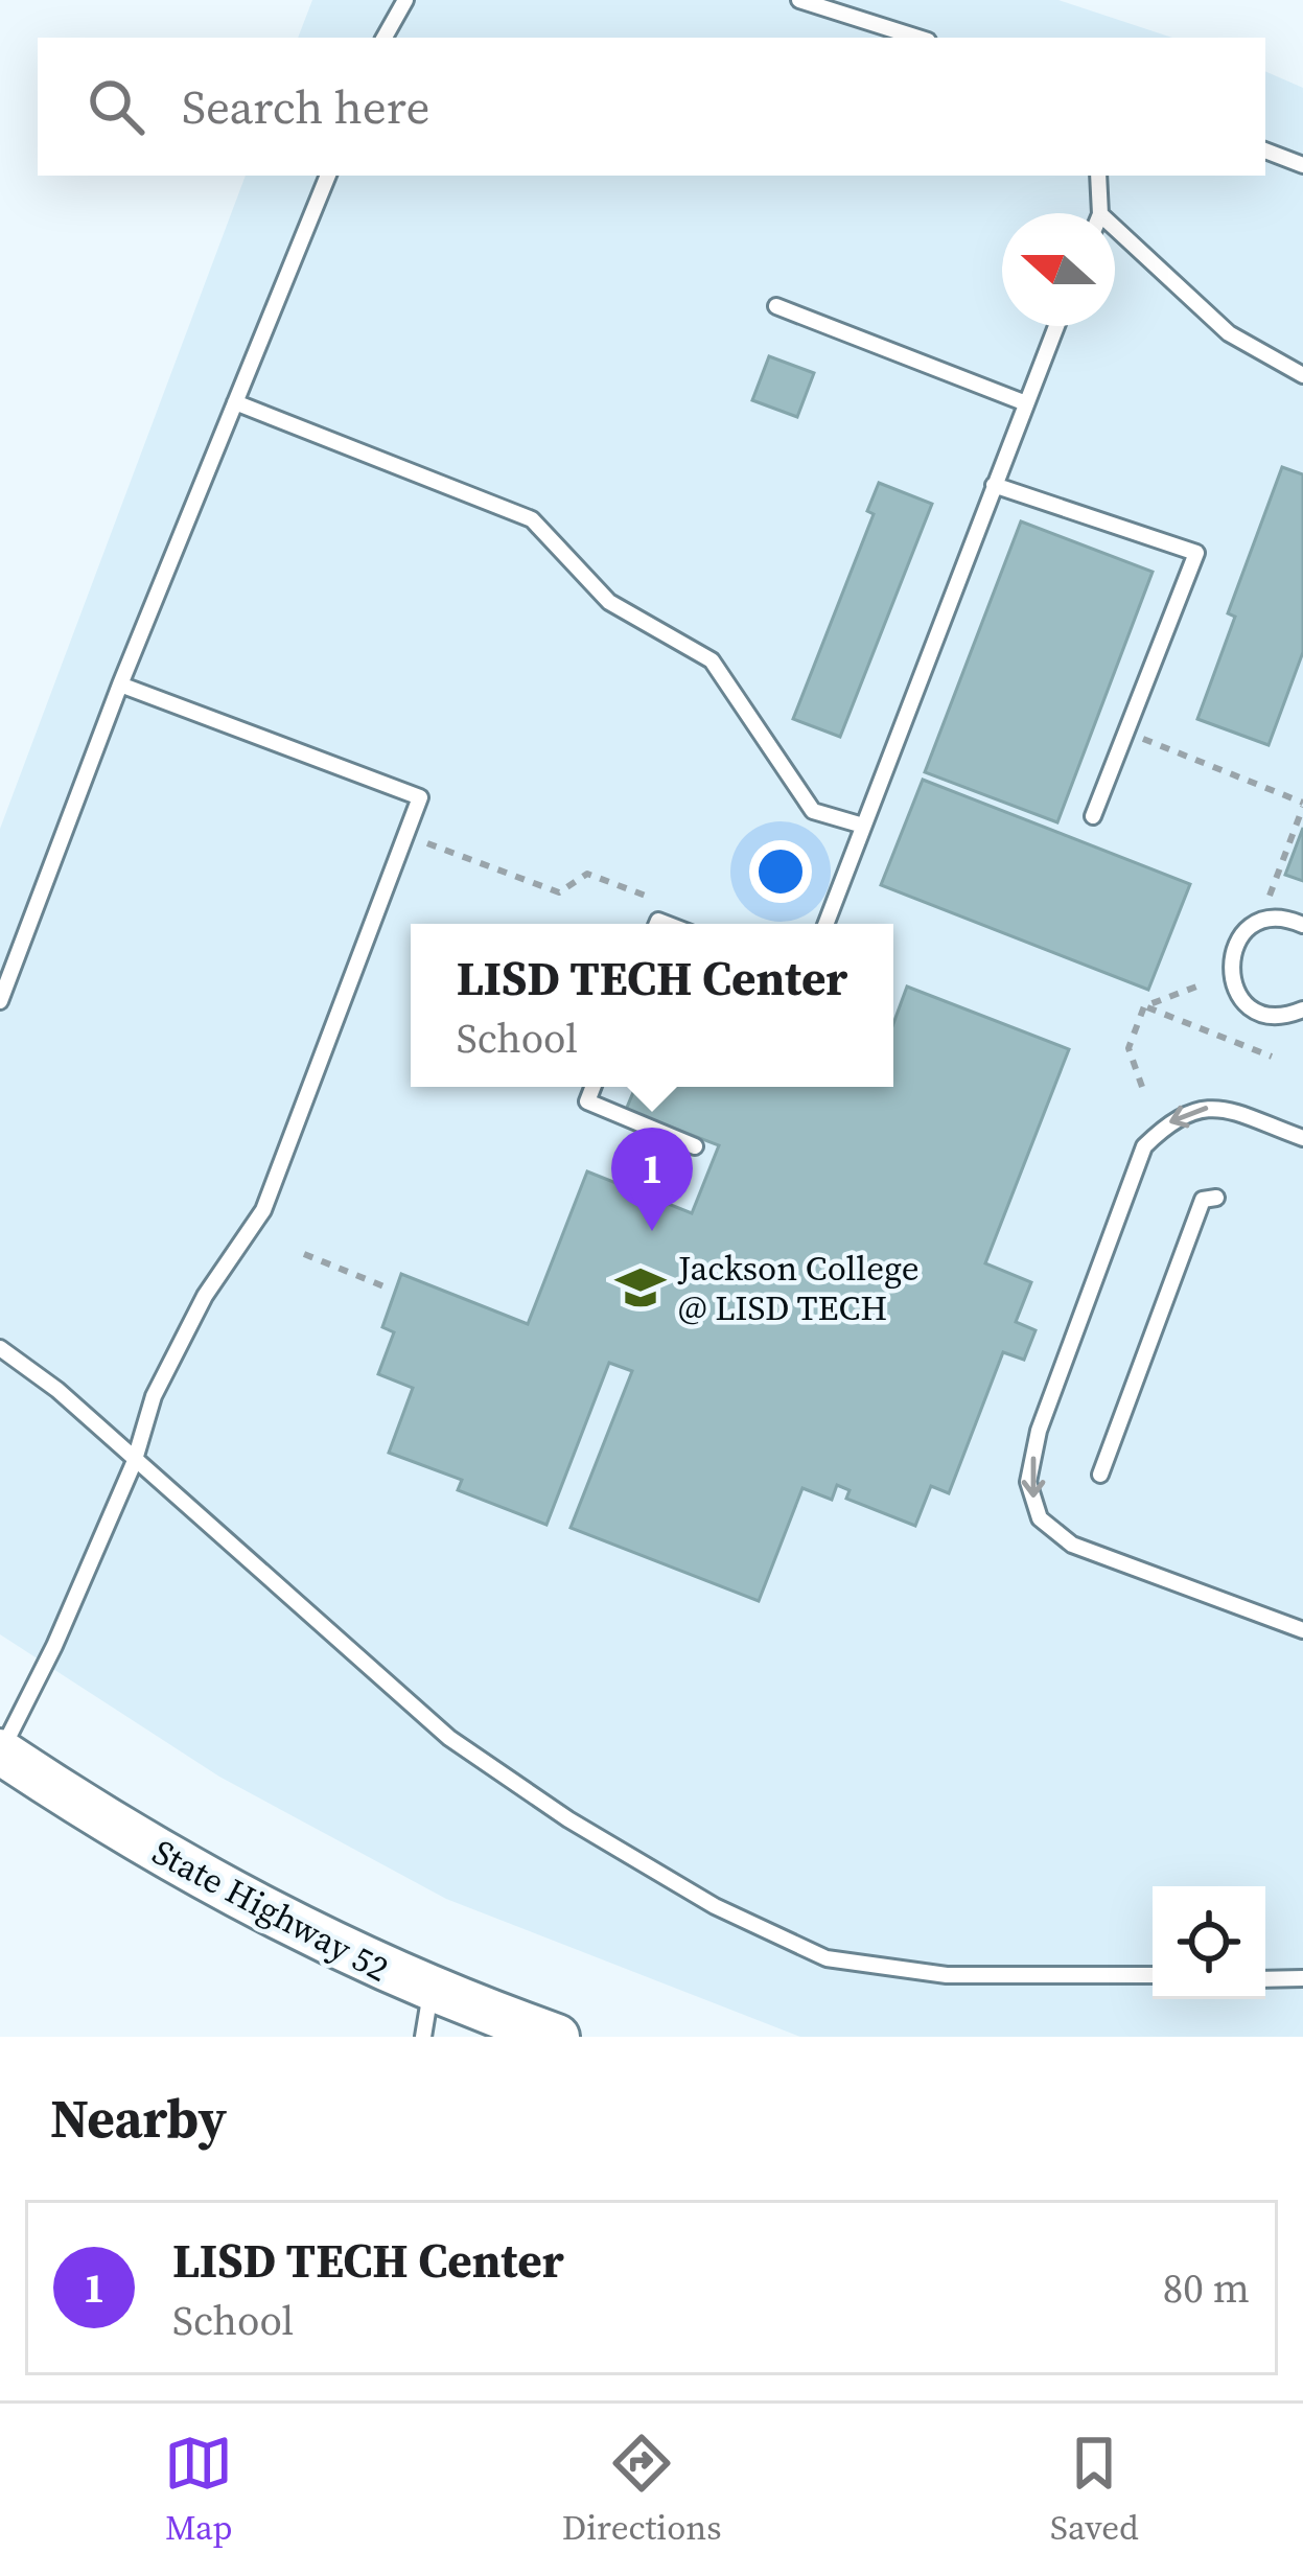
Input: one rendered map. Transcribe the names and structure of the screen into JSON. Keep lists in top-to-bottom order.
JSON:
{
  "streets": {
    "main road": ["State Highway 52"]
  },
  "places": {
    "school or university": ["Jackson College @ LISD TECH"]
  },
  "north": "left",
  "page": {
    "search": "Search here",
    "popup": ["LISD TECH Center", "School"],
    "pins": "1",
    "heading": "Nearby",
    "list": [
      {
        "mark": "1",
        "name": "LISD TECH Center",
        "note": "School",
        "value": "80 m"
      }
    ],
    "nav": ["Map", "Directions", "Saved"]
  }
}
